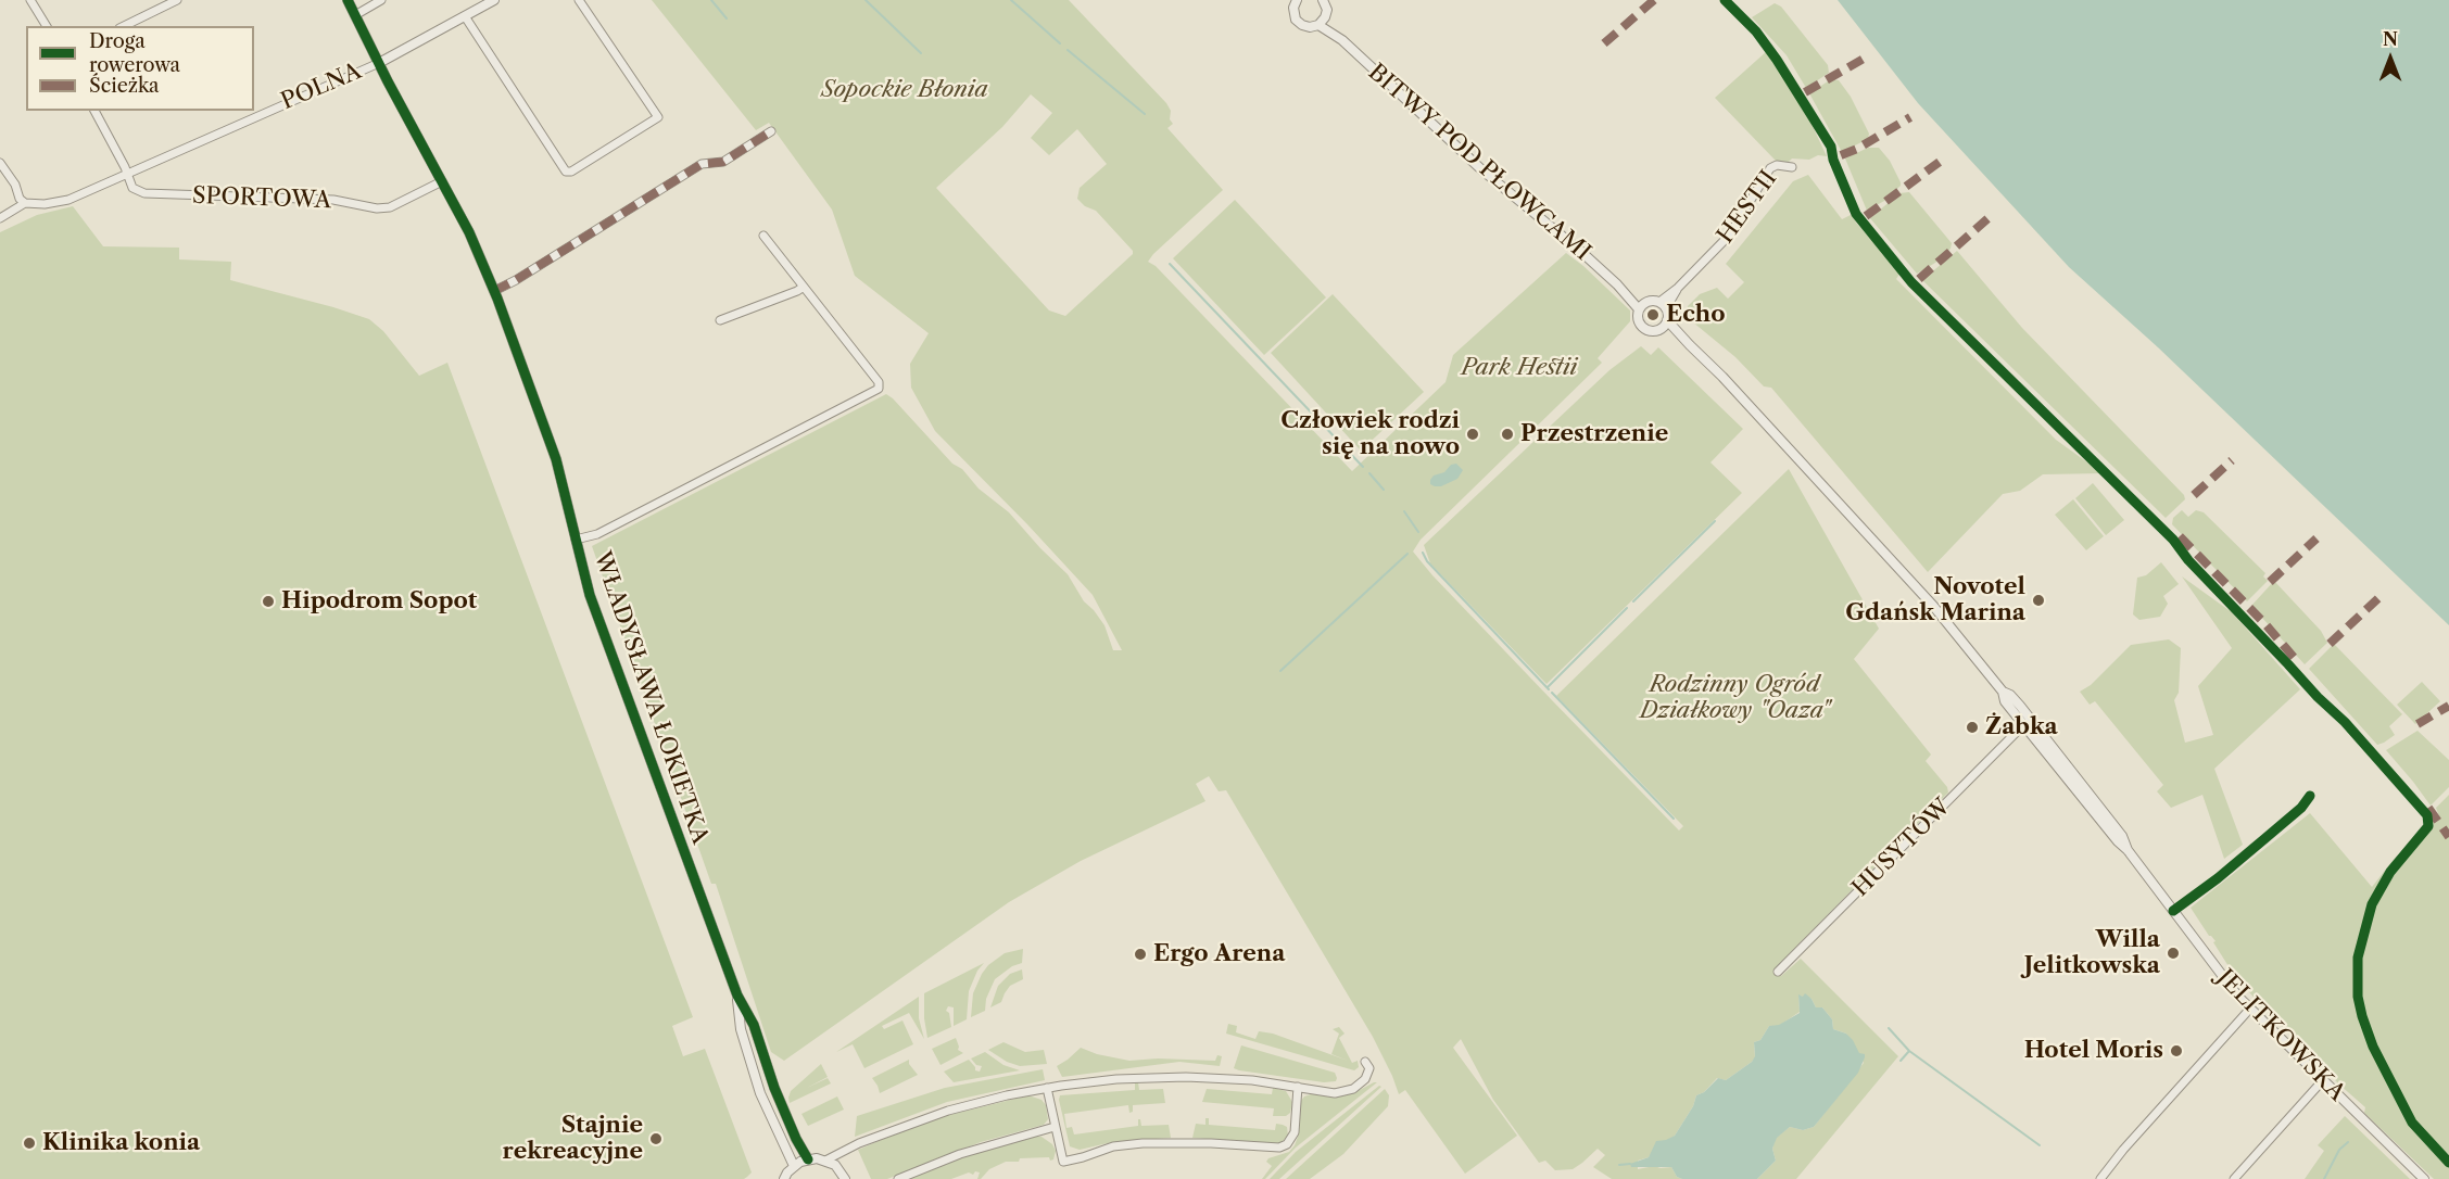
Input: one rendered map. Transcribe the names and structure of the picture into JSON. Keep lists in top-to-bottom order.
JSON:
{
  "streets": {
    "street": [
      "POLNA",
      "BITWY POD PŁOWCAMI",
      "SPORTOWA",
      "HESTII",
      "WŁADYSŁAWA ŁOKIETKA",
      "HUSYTÓW",
      "JELITKOWSKA"
    ]
  },
  "crossings": [
    ["POLNA", "SPORTOWA"],
    ["POLNA", "WŁADYSŁAWA ŁOKIETKA"],
    ["BITWY POD PŁOWCAMI", "HESTII"],
    ["BITWY POD PŁOWCAMI", "JELITKOWSKA"],
    ["SPORTOWA", "WŁADYSŁAWA ŁOKIETKA"],
    ["HESTII", "JELITKOWSKA"],
    ["HUSYTÓW", "JELITKOWSKA"]
  ],
  "parks": ["Sopockie Błonia", "Park Hestii", "Rodzinny Ogród Działkowy \"Oaza\""],
  "places": [
    "Echo",
    "Człowiek rodzi się na nowo",
    "Przestrzenie",
    "Novotel Gdańsk Marina",
    "Hipodrom Sopot",
    "Żabka",
    "Willa Jelitkowska",
    "Ergo Arena",
    "Hotel Moris",
    "Stajnie rekreacyjne",
    "Klinika konia"
  ],
  "legend": ["Droga rowerowa", "Ścieżka"],
  "north": "top"
}
